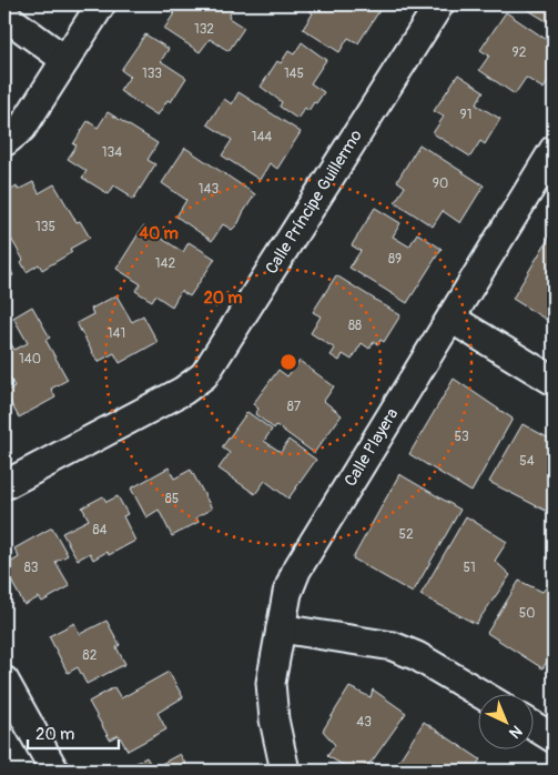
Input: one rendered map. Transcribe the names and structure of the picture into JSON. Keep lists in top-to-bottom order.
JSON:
{
  "streets": {
    "street": ["Calle Príncipe Guillermo", "Calle Playera"]
  },
  "house_numbers": [
    "132",
    "92",
    "133",
    "145",
    "91",
    "144",
    "134",
    "90",
    "143",
    "135",
    "89",
    "142",
    "88",
    "141",
    "140",
    "87",
    "53",
    "54",
    "85",
    "84",
    "52",
    "83",
    "51",
    "50",
    "82",
    "43"
  ],
  "scale_bar": "20 m",
  "north": "bottom right",
  "rings": ["40 m", "20 m"]
}
